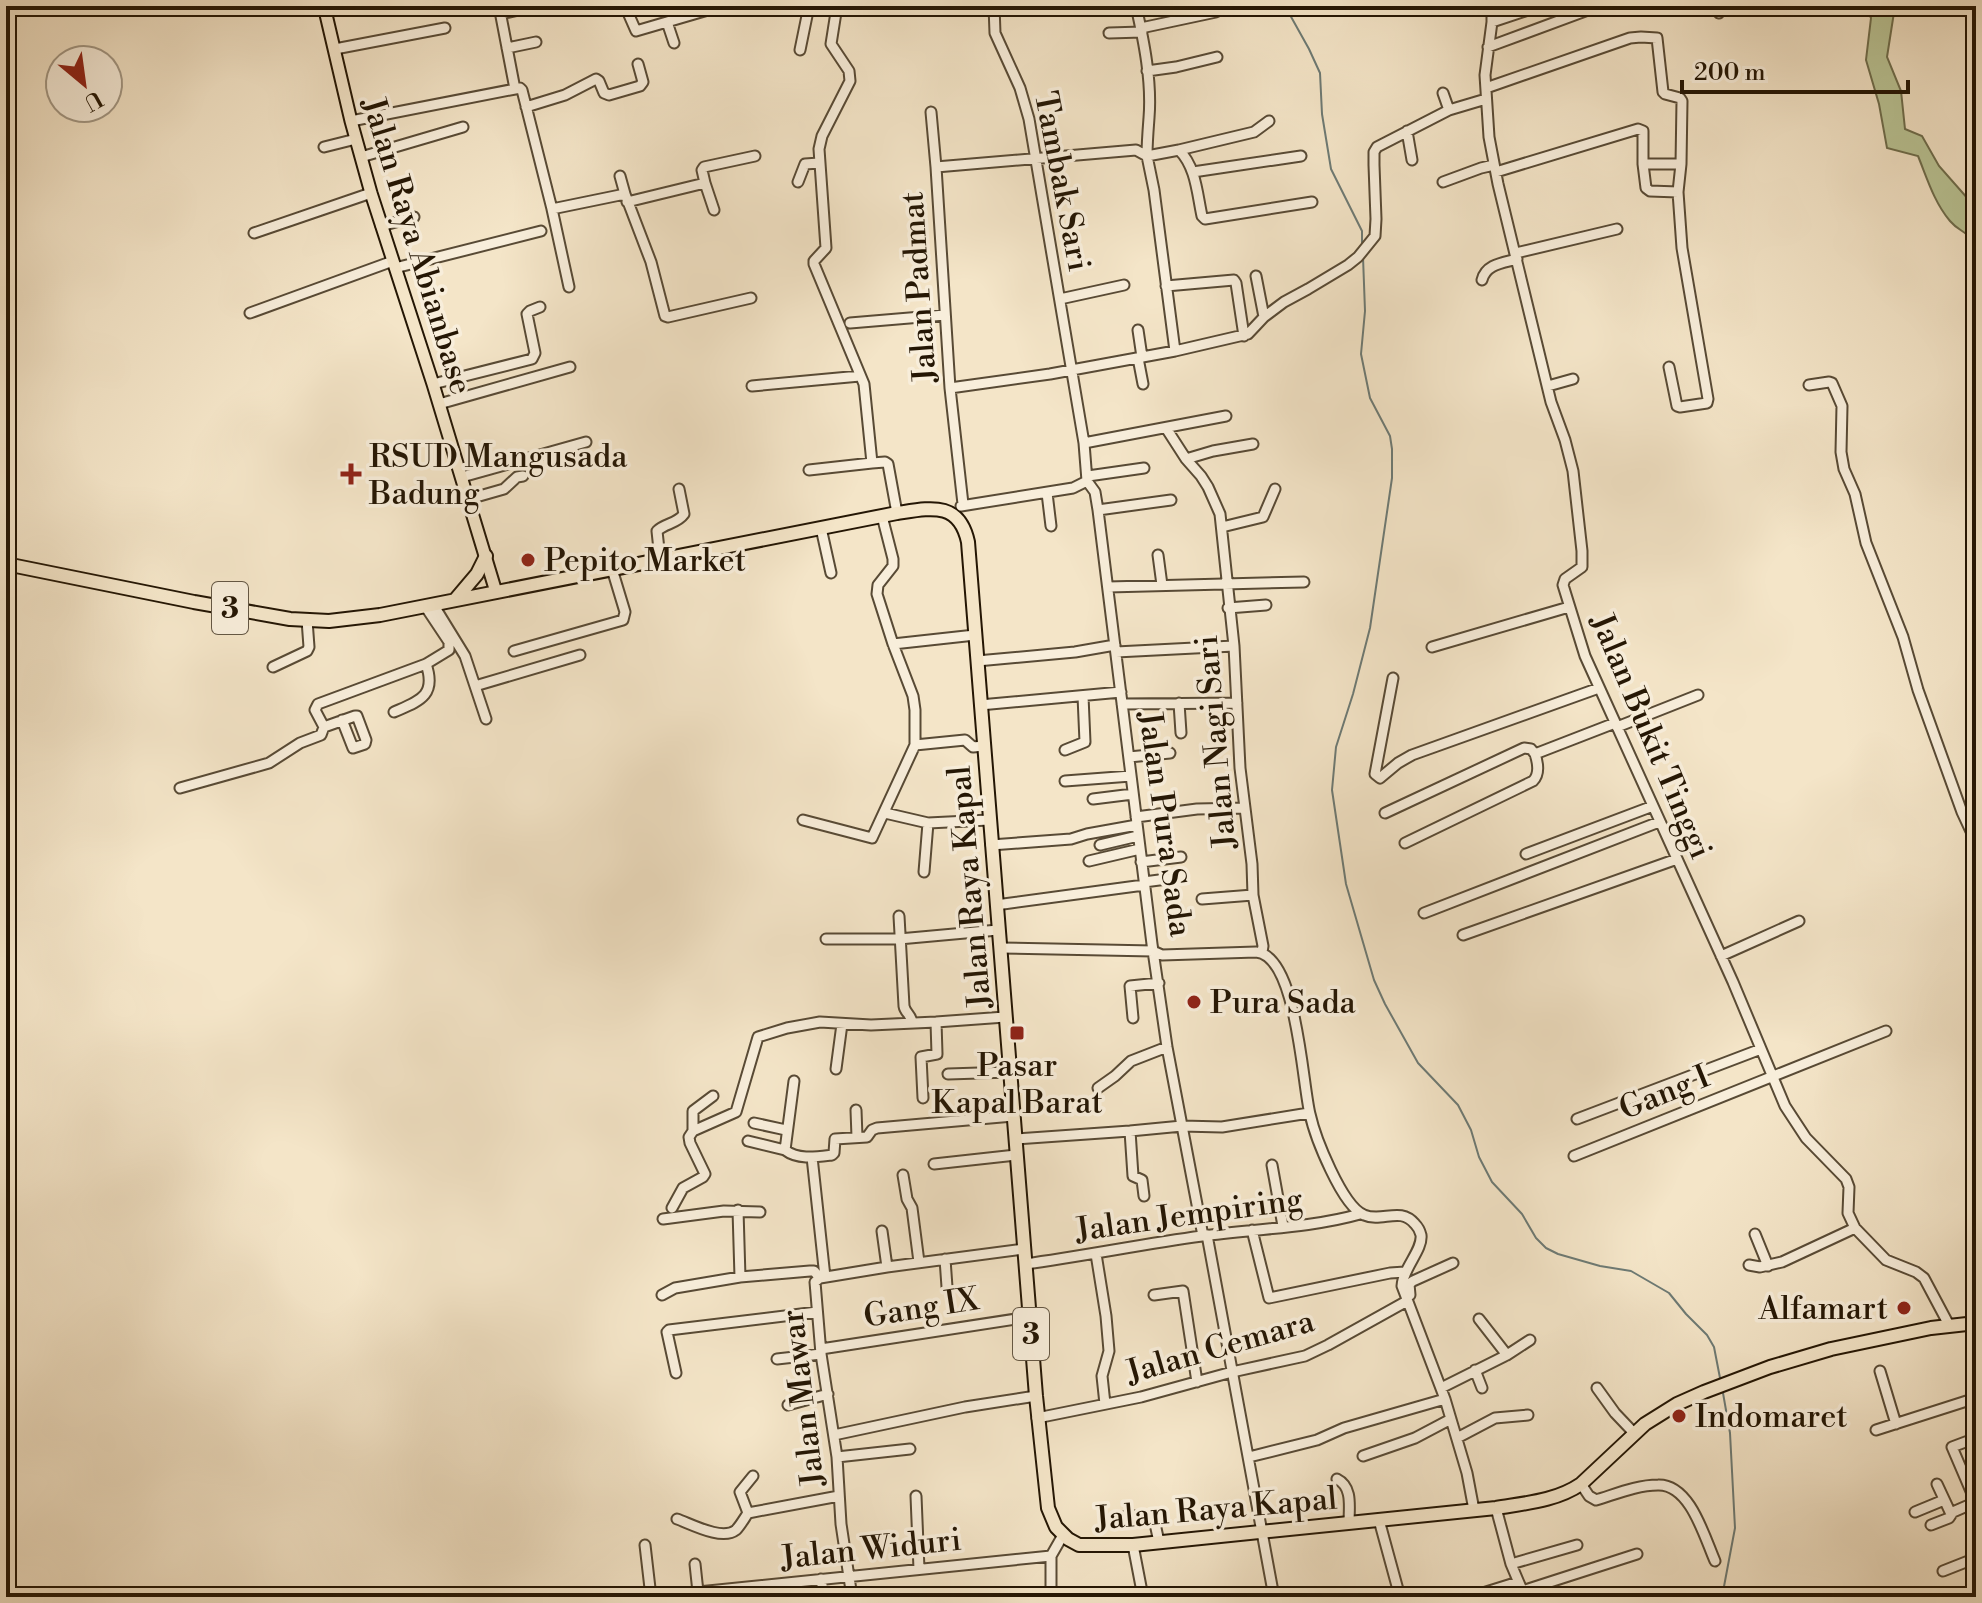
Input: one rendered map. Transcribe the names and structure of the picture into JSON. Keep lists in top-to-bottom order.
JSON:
{
  "streets": {
    "highway": ["3", "Jalan Raya Kapal"],
    "main road": ["Jalan Raya Abianbase"],
    "street": [
      "Tambak Sari",
      "Jalan Padmat",
      "Jalan Bukit Tinggi",
      "Jalan Nagi Sari",
      "Jalan Pura Sada",
      "Gang I",
      "Jalan Jempiring",
      "Gang IX",
      "Jalan Cemara",
      "Jalan Mawar",
      "Jalan Widuri"
    ]
  },
  "crossings": [
    ["Tambak Sari", "Jalan Padmat"],
    ["Tambak Sari", "Jalan Pura Sada"],
    ["Jalan Raya Abianbase", "3"],
    ["Jalan Padmat", "3"],
    ["Jalan Padmat", "Jalan Raya Kapal"],
    ["3", "Jalan Raya Kapal"],
    ["Jalan Bukit Tinggi", "Gang I"],
    ["Jalan Nagi Sari", "Jalan Pura Sada"],
    ["Jalan Raya Kapal", "Jalan Jempiring"],
    ["Jalan Raya Kapal", "Gang IX"],
    ["Jalan Raya Kapal", "Jalan Cemara"],
    ["Jalan Raya Kapal", "Jalan Mawar"],
    ["Gang IX", "Jalan Mawar"],
    ["Jalan Mawar", "Jalan Widuri"]
  ],
  "places": {
    "health": ["RSUD Mangusada Badung"],
    "other": [
      "Pepito Market",
      "Pura Sada",
      "Alfamart",
      "Indomaret"
    ],
    "transit": ["Pasar Kapal Barat"]
  },
  "scale_bar": "200 m",
  "north": "bottom right"
}
